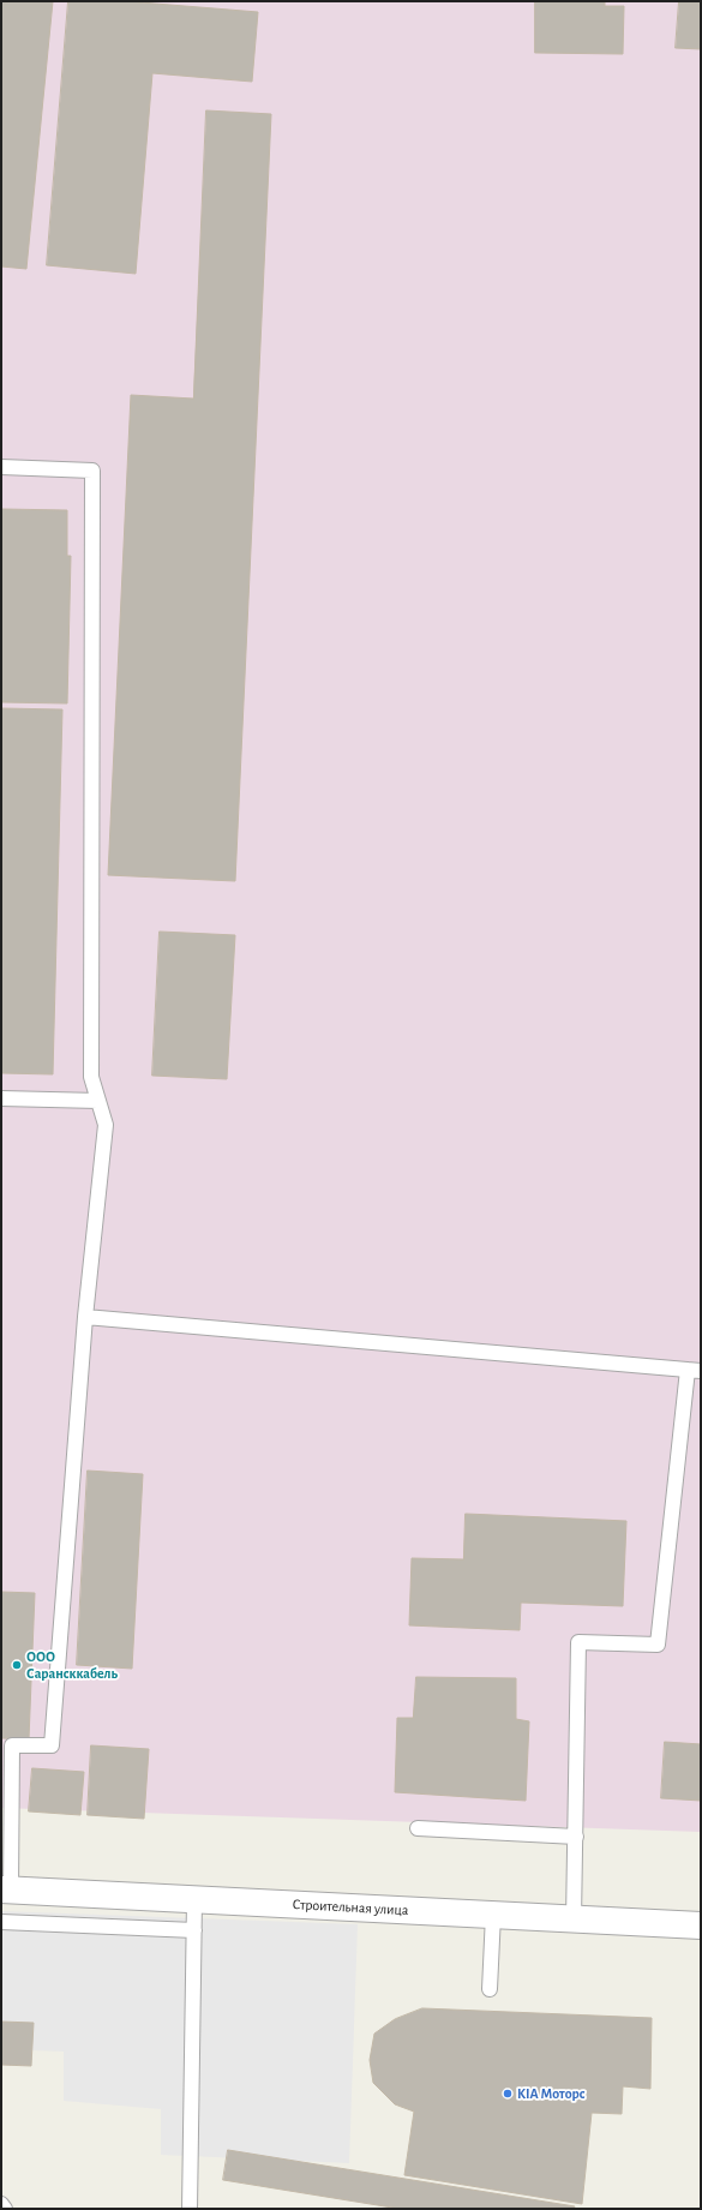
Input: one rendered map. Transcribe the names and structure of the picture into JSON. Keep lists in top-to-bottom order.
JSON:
{
  "streets": {
    "street": ["Строительная улица"]
  },
  "places": ["ООО Сарансккабель", "KIA Моторс"]
}
